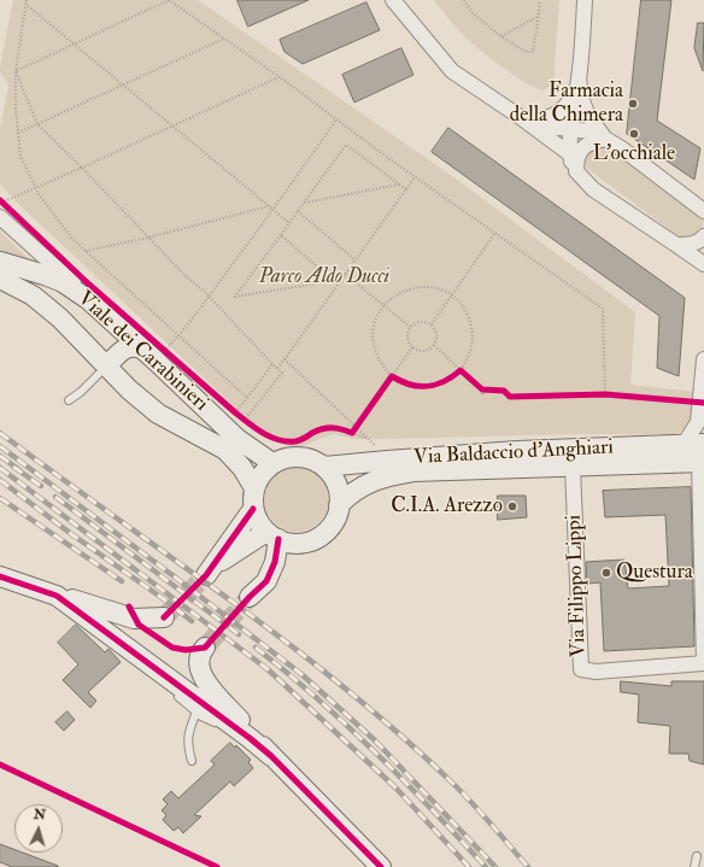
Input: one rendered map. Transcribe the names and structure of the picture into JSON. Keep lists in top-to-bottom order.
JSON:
{
  "streets": {
    "main road": ["Viale dei Carabinieri", "Via Baldaccio d'Anghiari"],
    "street": ["Via Filippo Lippi"]
  },
  "crossings": [
    ["Viale dei Carabinieri", "Via Baldaccio d'Anghiari"],
    ["Via Baldaccio d'Anghiari", "Via Filippo Lippi"]
  ],
  "parks": ["Parco Aldo Ducci"],
  "places": [
    "Farmacia della Chimera",
    "L'occhiale",
    "C.I.A. Arezzo",
    "Questura"
  ],
  "north": "top"
}
